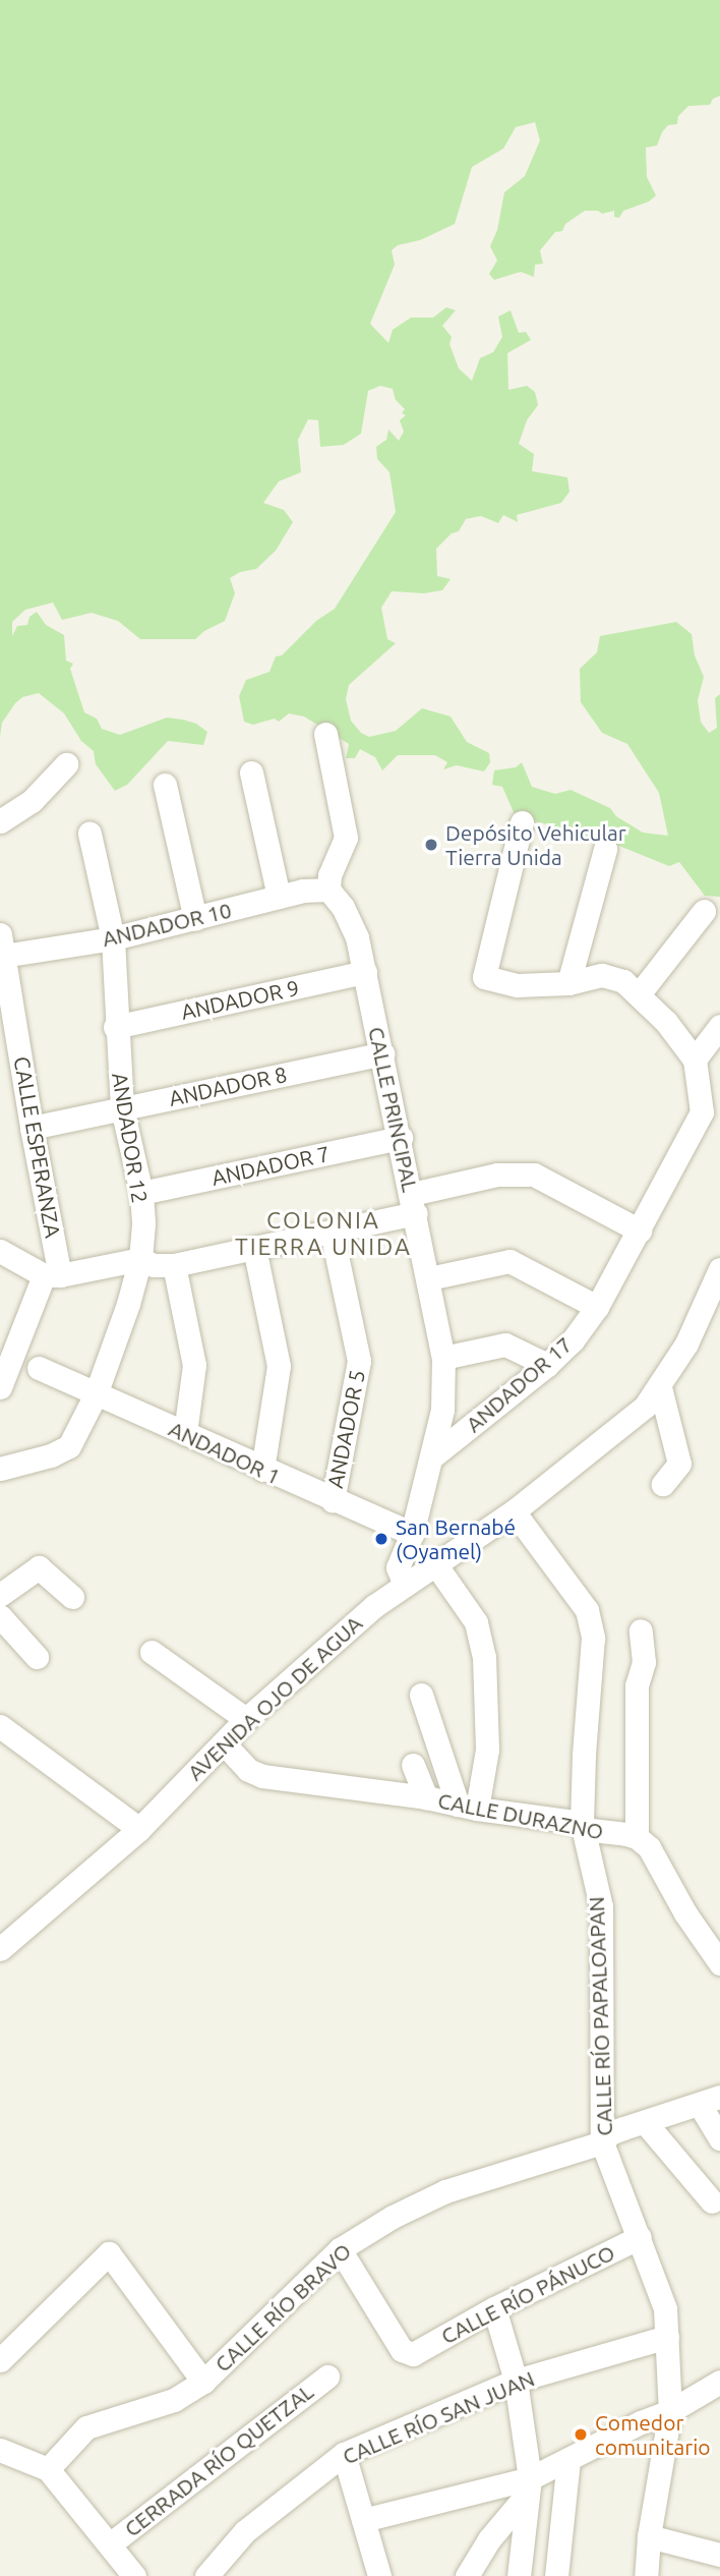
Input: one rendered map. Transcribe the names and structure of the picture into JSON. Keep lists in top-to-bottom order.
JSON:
{
  "streets": {
    "street": [
      "ANDADOR 10",
      "ANDADOR 9",
      "ANDADOR 8",
      "CALLE PRINCIPAL",
      "ANDADOR 12",
      "CALLE ESPERANZA",
      "ANDADOR 7",
      "ANDADOR 17",
      "ANDADOR 5",
      "ANDADOR 1",
      "AVENIDA OJO DE AGUA",
      "CALLE DURAZNO",
      "CALLE RÍO PAPALOAPAN",
      "CALLE RÍO PÁNUCO",
      "CALLE RÍO BRAVO",
      "CALLE RÍO SAN JUAN",
      "CERRADA RÍO QUETZAL"
    ]
  },
  "crossings": [
    ["ANDADOR 10", "CALLE PRINCIPAL"],
    ["ANDADOR 10", "ANDADOR 12"],
    ["ANDADOR 10", "CALLE ESPERANZA"],
    ["ANDADOR 9", "CALLE PRINCIPAL"],
    ["ANDADOR 9", "ANDADOR 12"],
    ["ANDADOR 8", "CALLE PRINCIPAL"],
    ["ANDADOR 8", "ANDADOR 12"],
    ["ANDADOR 8", "CALLE ESPERANZA"],
    ["CALLE PRINCIPAL", "ANDADOR 7"],
    ["CALLE PRINCIPAL", "ANDADOR 17"],
    ["CALLE PRINCIPAL", "ANDADOR 1"],
    ["CALLE PRINCIPAL", "AVENIDA OJO DE AGUA"],
    ["ANDADOR 12", "ANDADOR 7"],
    ["ANDADOR 12", "ANDADOR 1"],
    ["ANDADOR 5", "ANDADOR 1"],
    ["AVENIDA OJO DE AGUA", "CALLE DURAZNO"],
    ["AVENIDA OJO DE AGUA", "CALLE RÍO PAPALOAPAN"],
    ["CALLE DURAZNO", "CALLE RÍO PAPALOAPAN"],
    ["CALLE RÍO PAPALOAPAN", "CALLE RÍO PÁNUCO"],
    ["CALLE RÍO PAPALOAPAN", "CALLE RÍO BRAVO"],
    ["CALLE RÍO PAPALOAPAN", "CALLE RÍO SAN JUAN"],
    ["CALLE RÍO PÁNUCO", "CALLE RÍO BRAVO"]
  ],
  "districts": ["COLONIA TIERRA UNIDA"],
  "places": ["Depósito Vehicular Tierra Unida", "San Bernabé (Oyamel)", "Comedor comunitario"]
}
